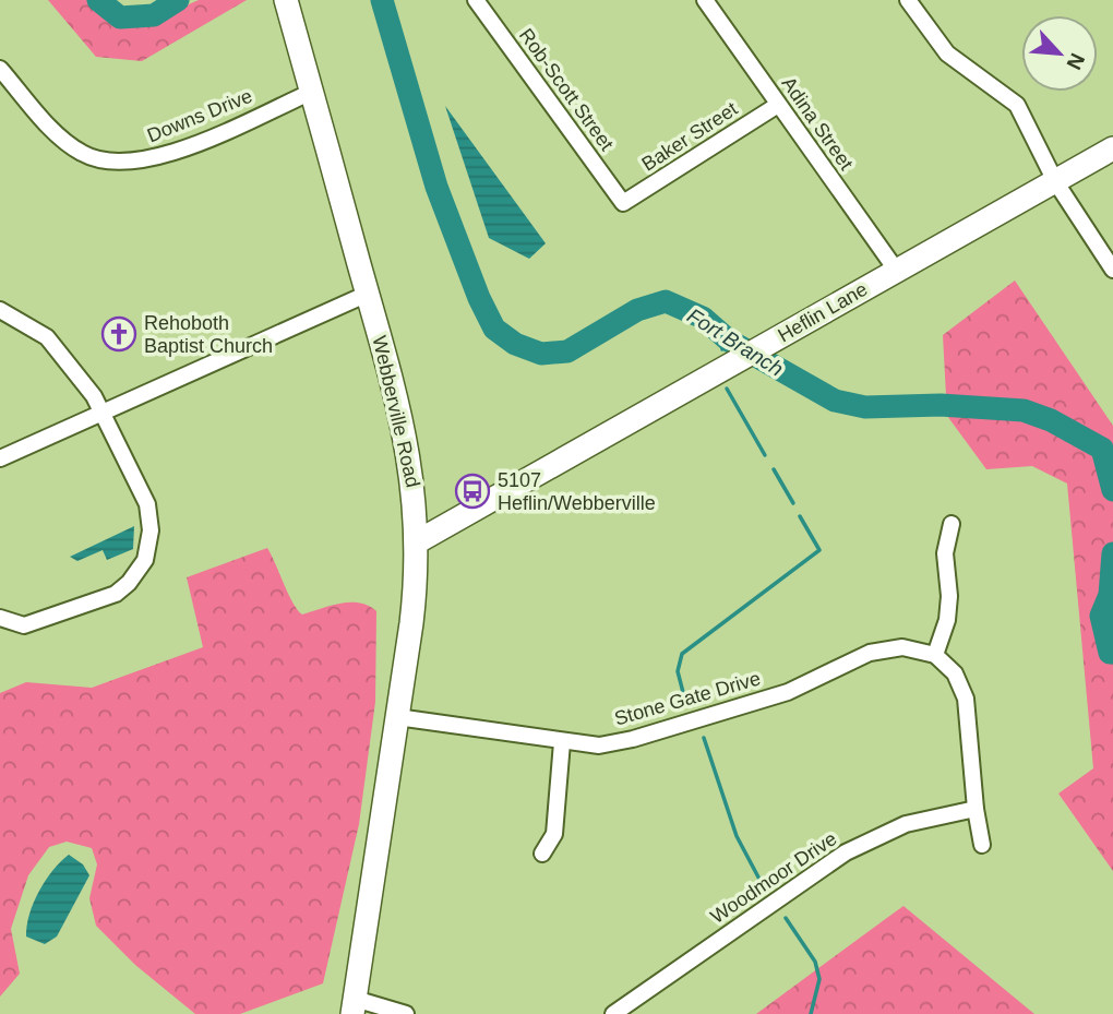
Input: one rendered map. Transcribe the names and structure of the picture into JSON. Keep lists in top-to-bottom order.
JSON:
{
  "streets": {
    "street": [
      "Rob-Scott Street",
      "Downs Drive",
      "Adina Street",
      "Baker Street",
      "Heflin Lane",
      "Webberville Road",
      "Stone Gate Drive",
      "Woodmoor Drive"
    ]
  },
  "crossings": [
    ["Rob-Scott Street", "Baker Street"],
    ["Downs Drive", "Webberville Road"],
    ["Adina Street", "Baker Street"],
    ["Adina Street", "Heflin Lane"],
    ["Heflin Lane", "Webberville Road"],
    ["Webberville Road", "Stone Gate Drive"]
  ],
  "water": ["Fort Branch"],
  "places": {
    "church": ["Rehoboth Baptist Church"],
    "bus stop": ["5107 Heflin/Webberville"]
  },
  "north": "bottom right"
}
